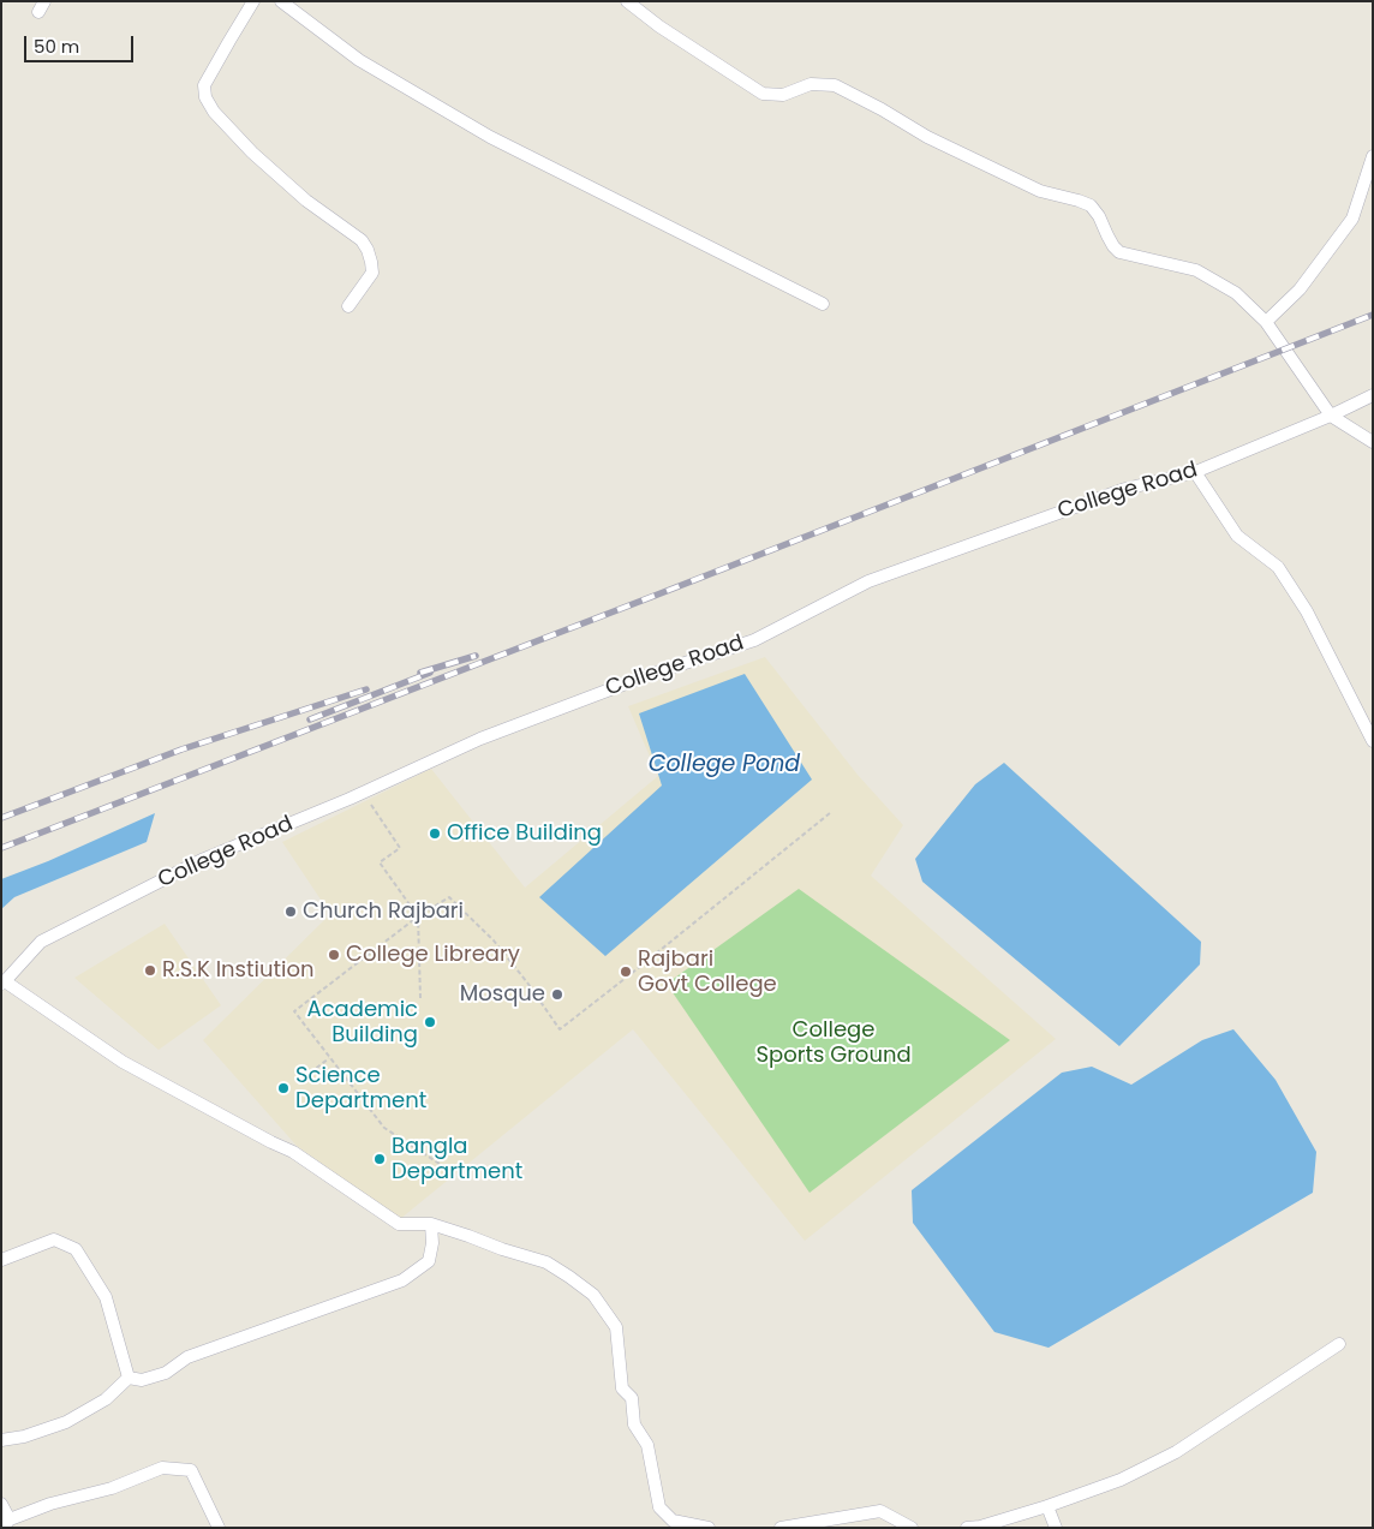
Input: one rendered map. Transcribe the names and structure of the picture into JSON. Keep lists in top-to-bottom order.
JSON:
{
  "streets": {
    "street": ["College Road"]
  },
  "water": ["College Pond"],
  "parks": ["College Sports Ground"],
  "places": [
    "Office Building",
    "Church Rajbari",
    "College Libreary",
    "R.S.K Instiution",
    "Rajbari Govt College",
    "Mosque",
    "Academic Building",
    "Science Department",
    "Bangla Department"
  ],
  "scale_bar": "50 m"
}
